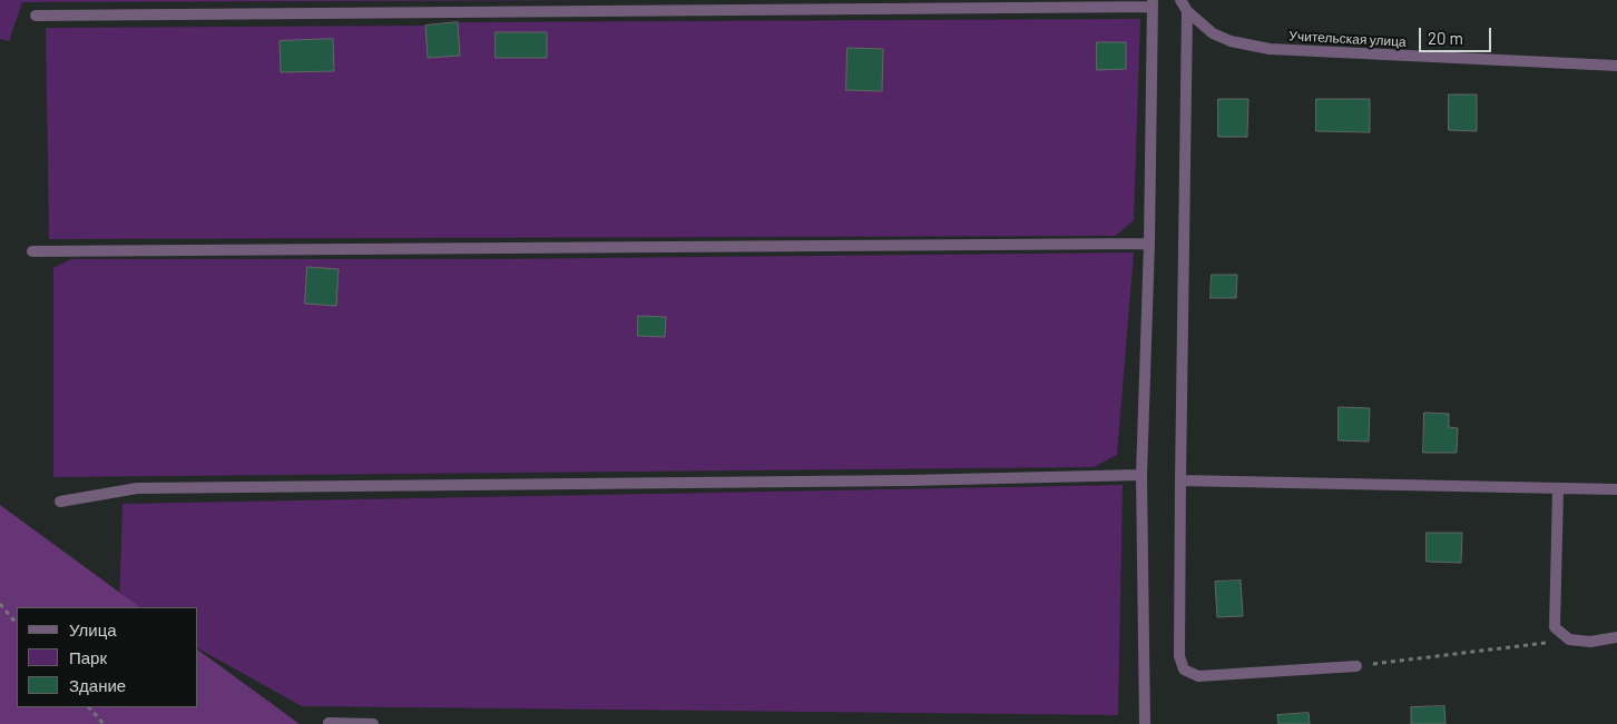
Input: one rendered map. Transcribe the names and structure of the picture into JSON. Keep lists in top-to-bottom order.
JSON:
{
  "streets": {
    "street": ["Учительская улица"]
  },
  "legend": ["Улица", "Парк", "Здание"],
  "scale_bar": "20 m"
}
